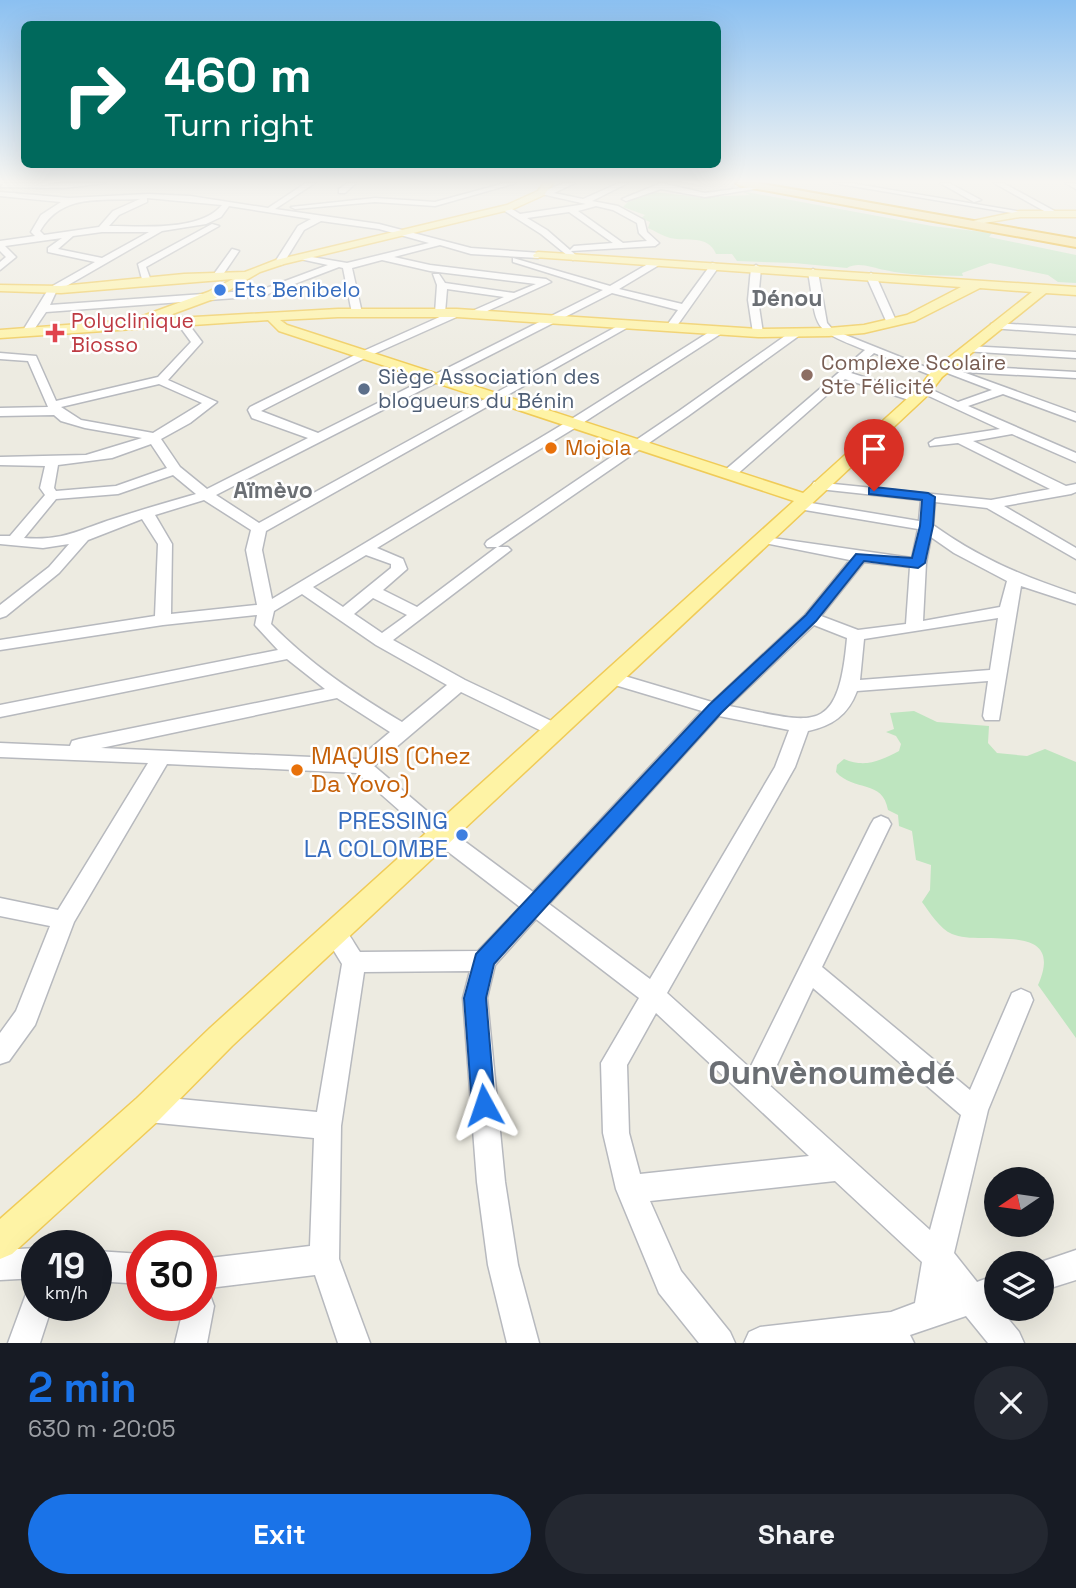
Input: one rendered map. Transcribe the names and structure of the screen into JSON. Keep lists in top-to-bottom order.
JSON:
{
  "districts": ["Dénou", "Aïmèvo", "Ounvènoumèdé"],
  "places": {
    "other": [
      "Ets Benibelo",
      "Complexe Scolaire Ste Félicité",
      "Siège Association des blogueurs du Bénin",
      "Mojola",
      "MAQUIS (Chez Da Yovo)",
      "PRESSING LA COLOMBE"
    ],
    "health": ["Polyclinique Biosso"]
  },
  "north": "left",
  "page": {
    "turn": ["460 m", "Turn right"],
    "speed": "19 km/h",
    "limit": "30",
    "heading": ["2 min", "630 m · 20:05"],
    "buttons": ["Exit", "Share"]
  }
}
